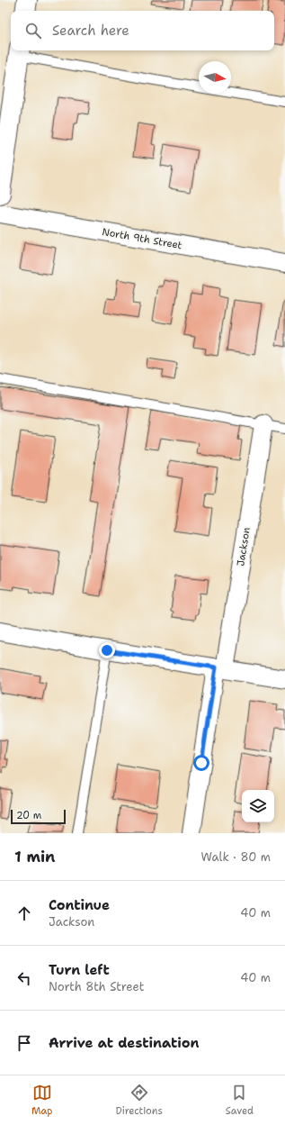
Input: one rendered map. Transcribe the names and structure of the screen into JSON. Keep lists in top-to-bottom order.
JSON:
{
  "streets": {
    "street": ["North 9th Street", "Jackson"]
  },
  "scale_bar": "20 m",
  "north": "right",
  "page": {
    "search": "Search here",
    "scale": "20 m",
    "heading": ["1 min", "Walk · 80 m"],
    "list": [
      ["Continue", "Jackson", "40 m"],
      ["Turn left", "North 8th Street", "40 m"],
      "Arrive at destination"
    ],
    "nav": ["Map", "Directions", "Saved"]
  }
}
